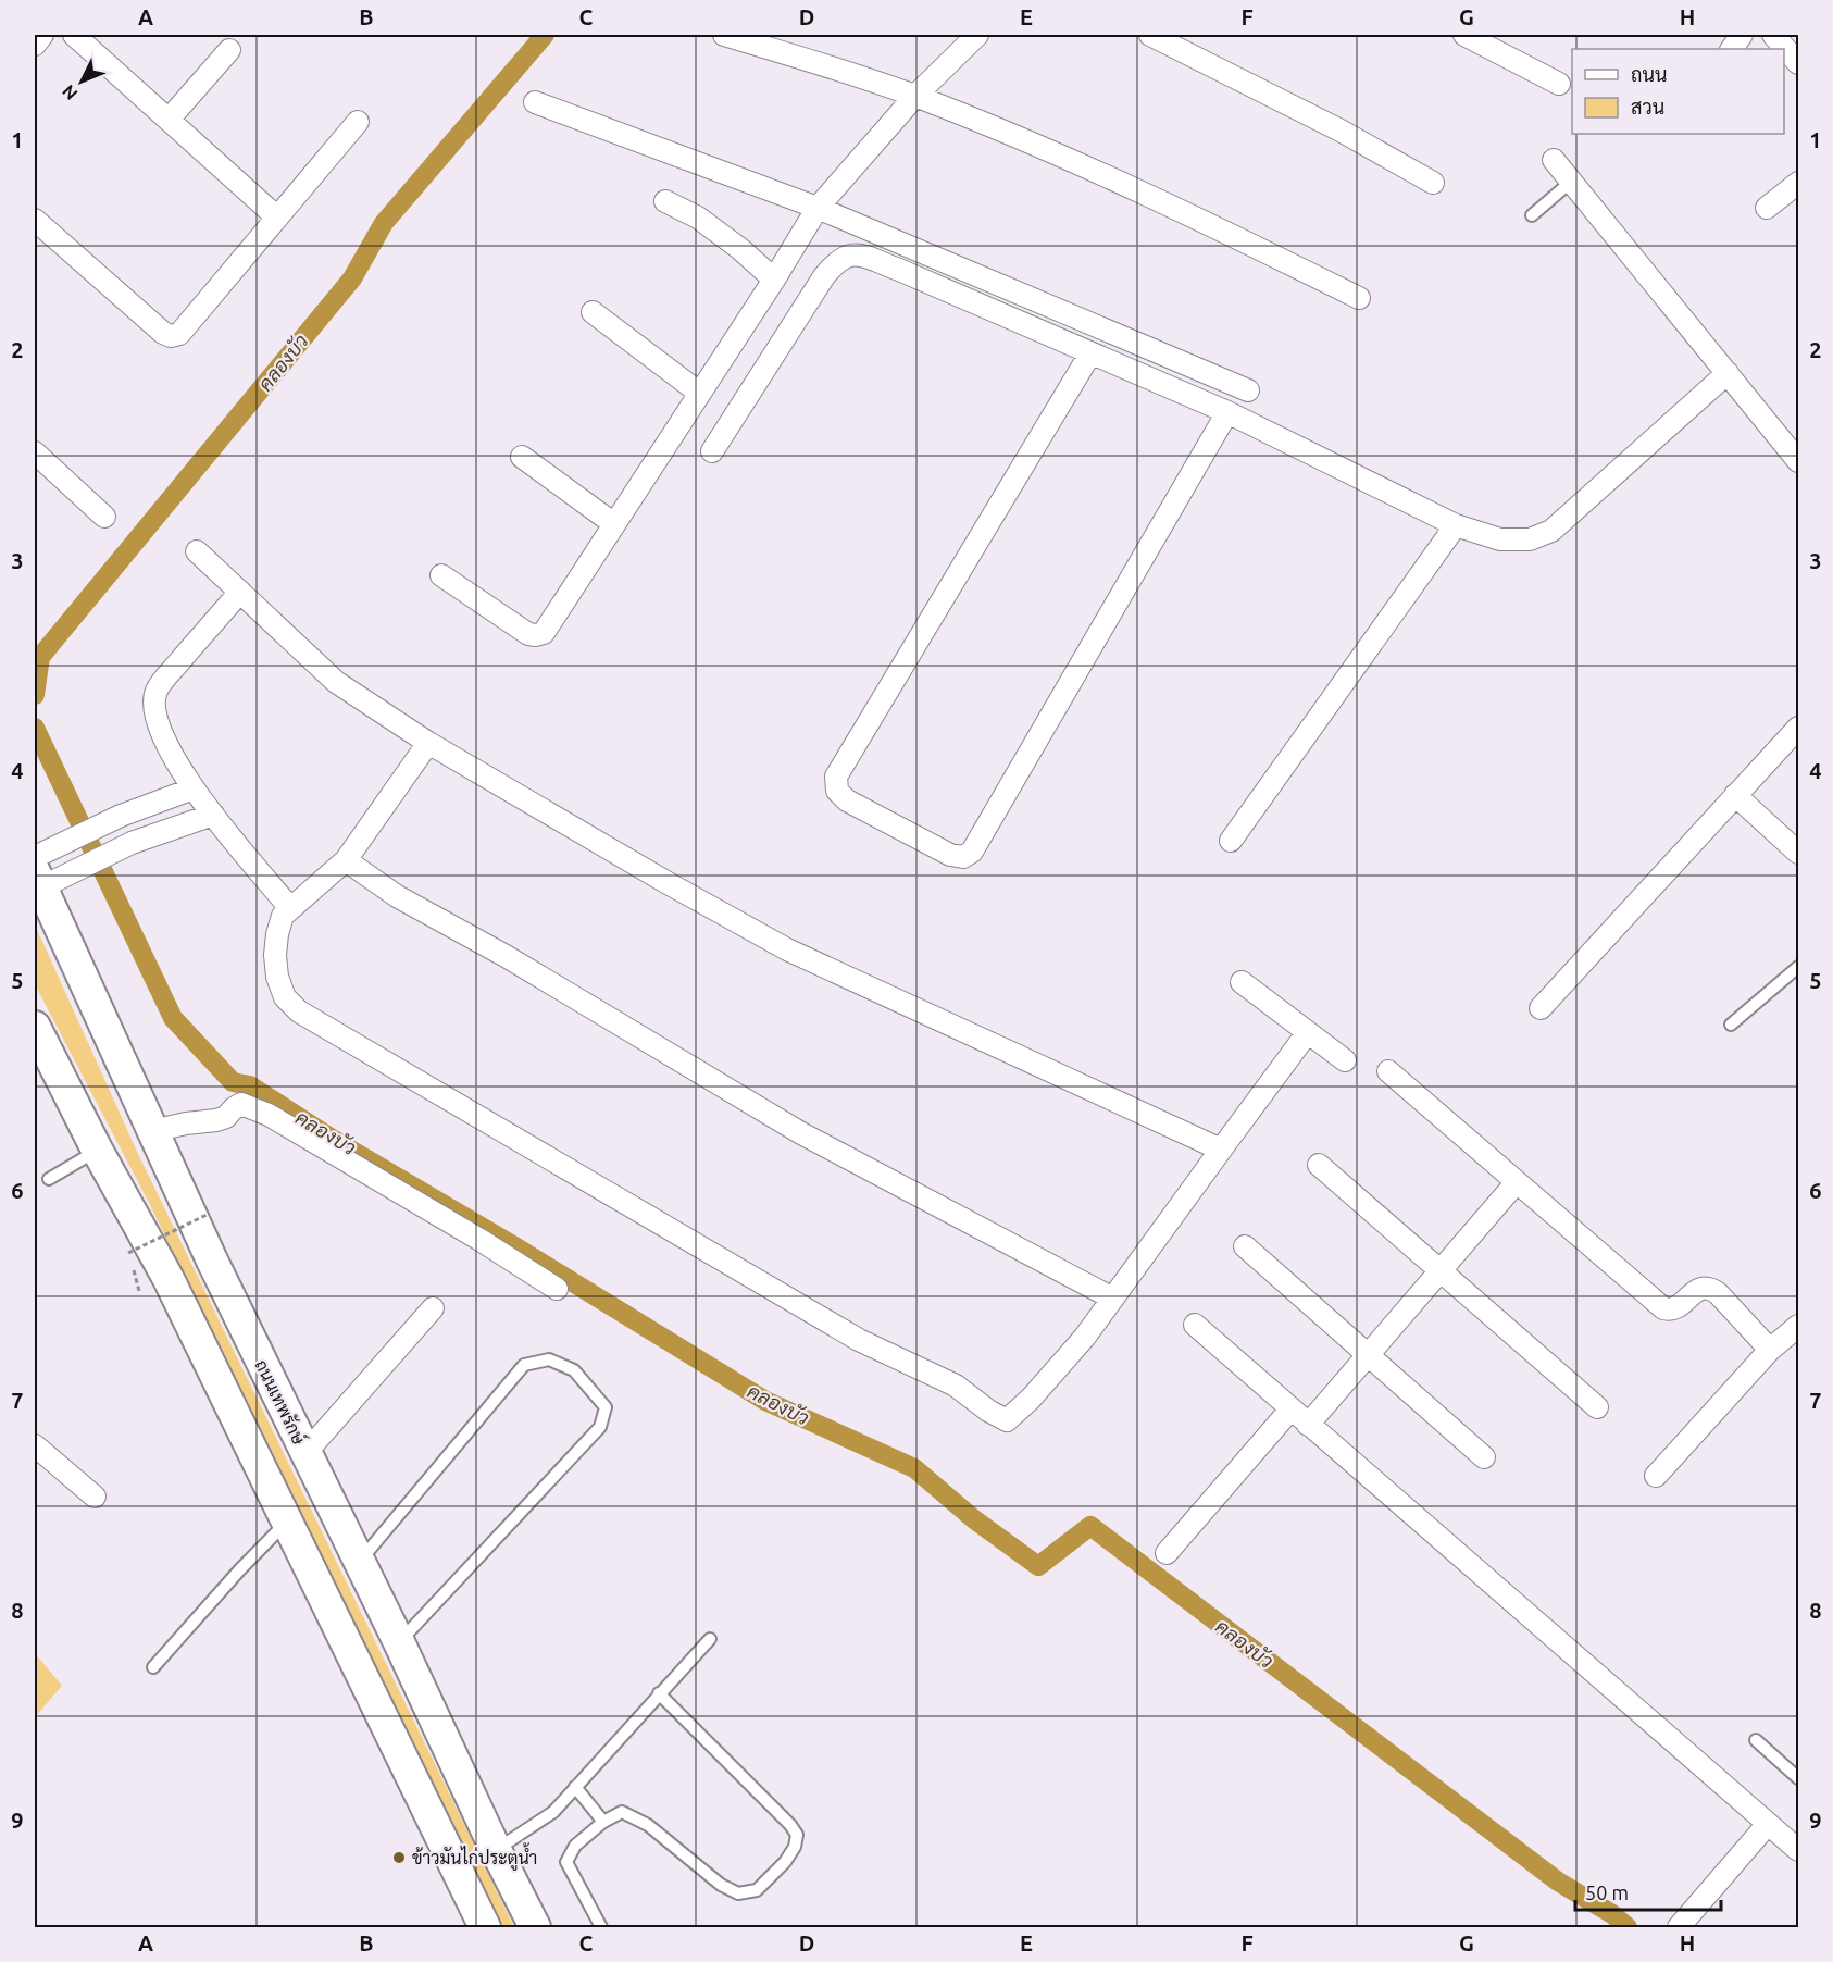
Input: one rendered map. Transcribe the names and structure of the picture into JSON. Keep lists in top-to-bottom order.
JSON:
{
  "streets": {
    "main road": ["ถนนเทพรักษ์"]
  },
  "water": ["คลองบัว"],
  "places": ["ข้าวมันไก่ประตูน้ำ"],
  "legend": ["ถนน", "สวน"],
  "scale_bar": "50 m",
  "north": "bottom left",
  "grid": {
    "columns": [
      "A",
      "B",
      "C",
      "D",
      "E",
      "F",
      "G",
      "H"
    ],
    "rows": [
      "1",
      "2",
      "3",
      "4",
      "5",
      "6",
      "7",
      "8",
      "9"
    ]
  }
}
